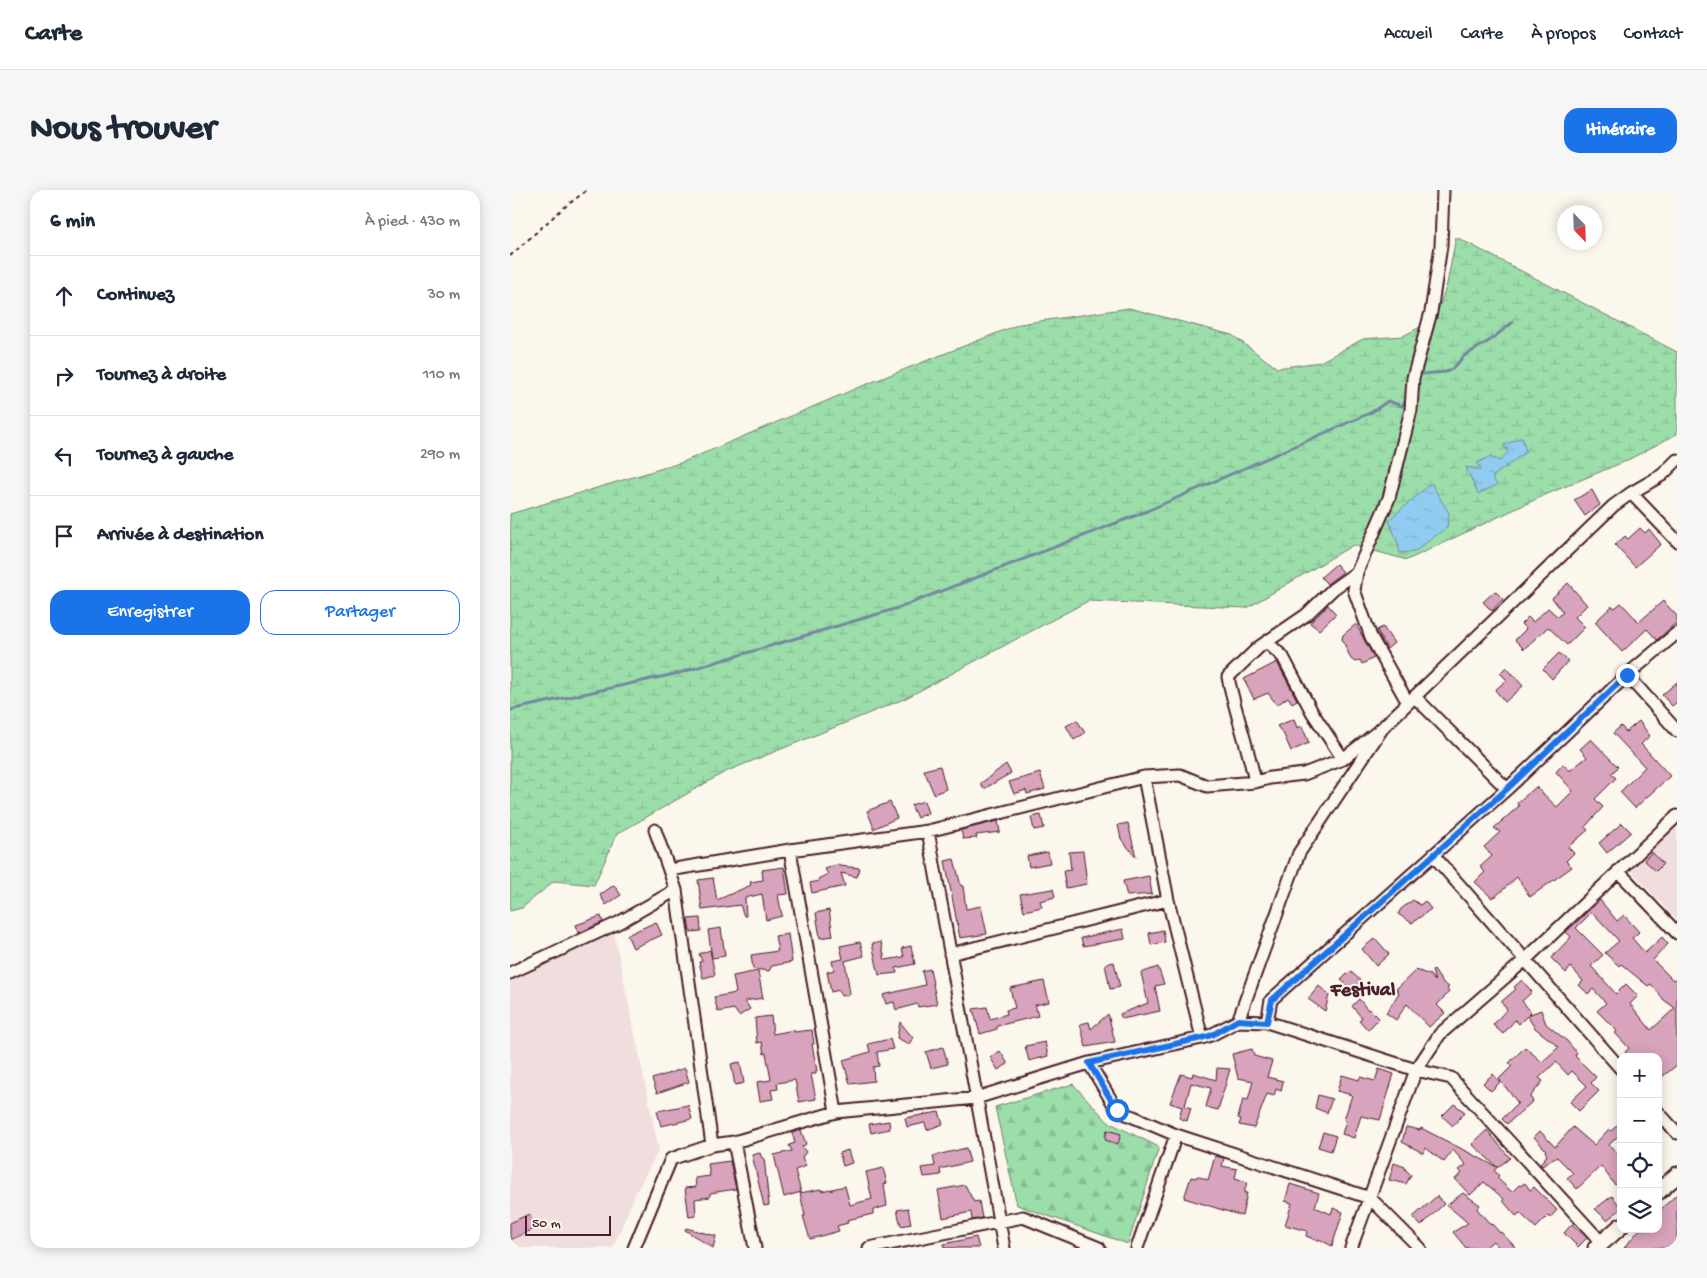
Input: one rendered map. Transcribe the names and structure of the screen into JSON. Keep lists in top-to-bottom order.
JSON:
{
  "districts": ["Festival"],
  "scale_bar": "50 m",
  "north": "bottom right",
  "page": {
    "header": "Carte",
    "nav": [
      "Accueil",
      "Carte",
      "À propos",
      "Contact"
    ],
    "buttons": [
      "Itinéraire",
      ["Enregistrer", "Partager"]
    ],
    "title": "Nous trouver",
    "heading": ["6 min", "À pied · 430 m"],
    "list": [
      ["Continuez", "30 m"],
      ["Tournez à droite", "110 m"],
      ["Tournez à gauche", "290 m"],
      "Arrivée à destination"
    ],
    "map_buttons": ["+", "−"],
    "scale": "50 m"
  }
}
